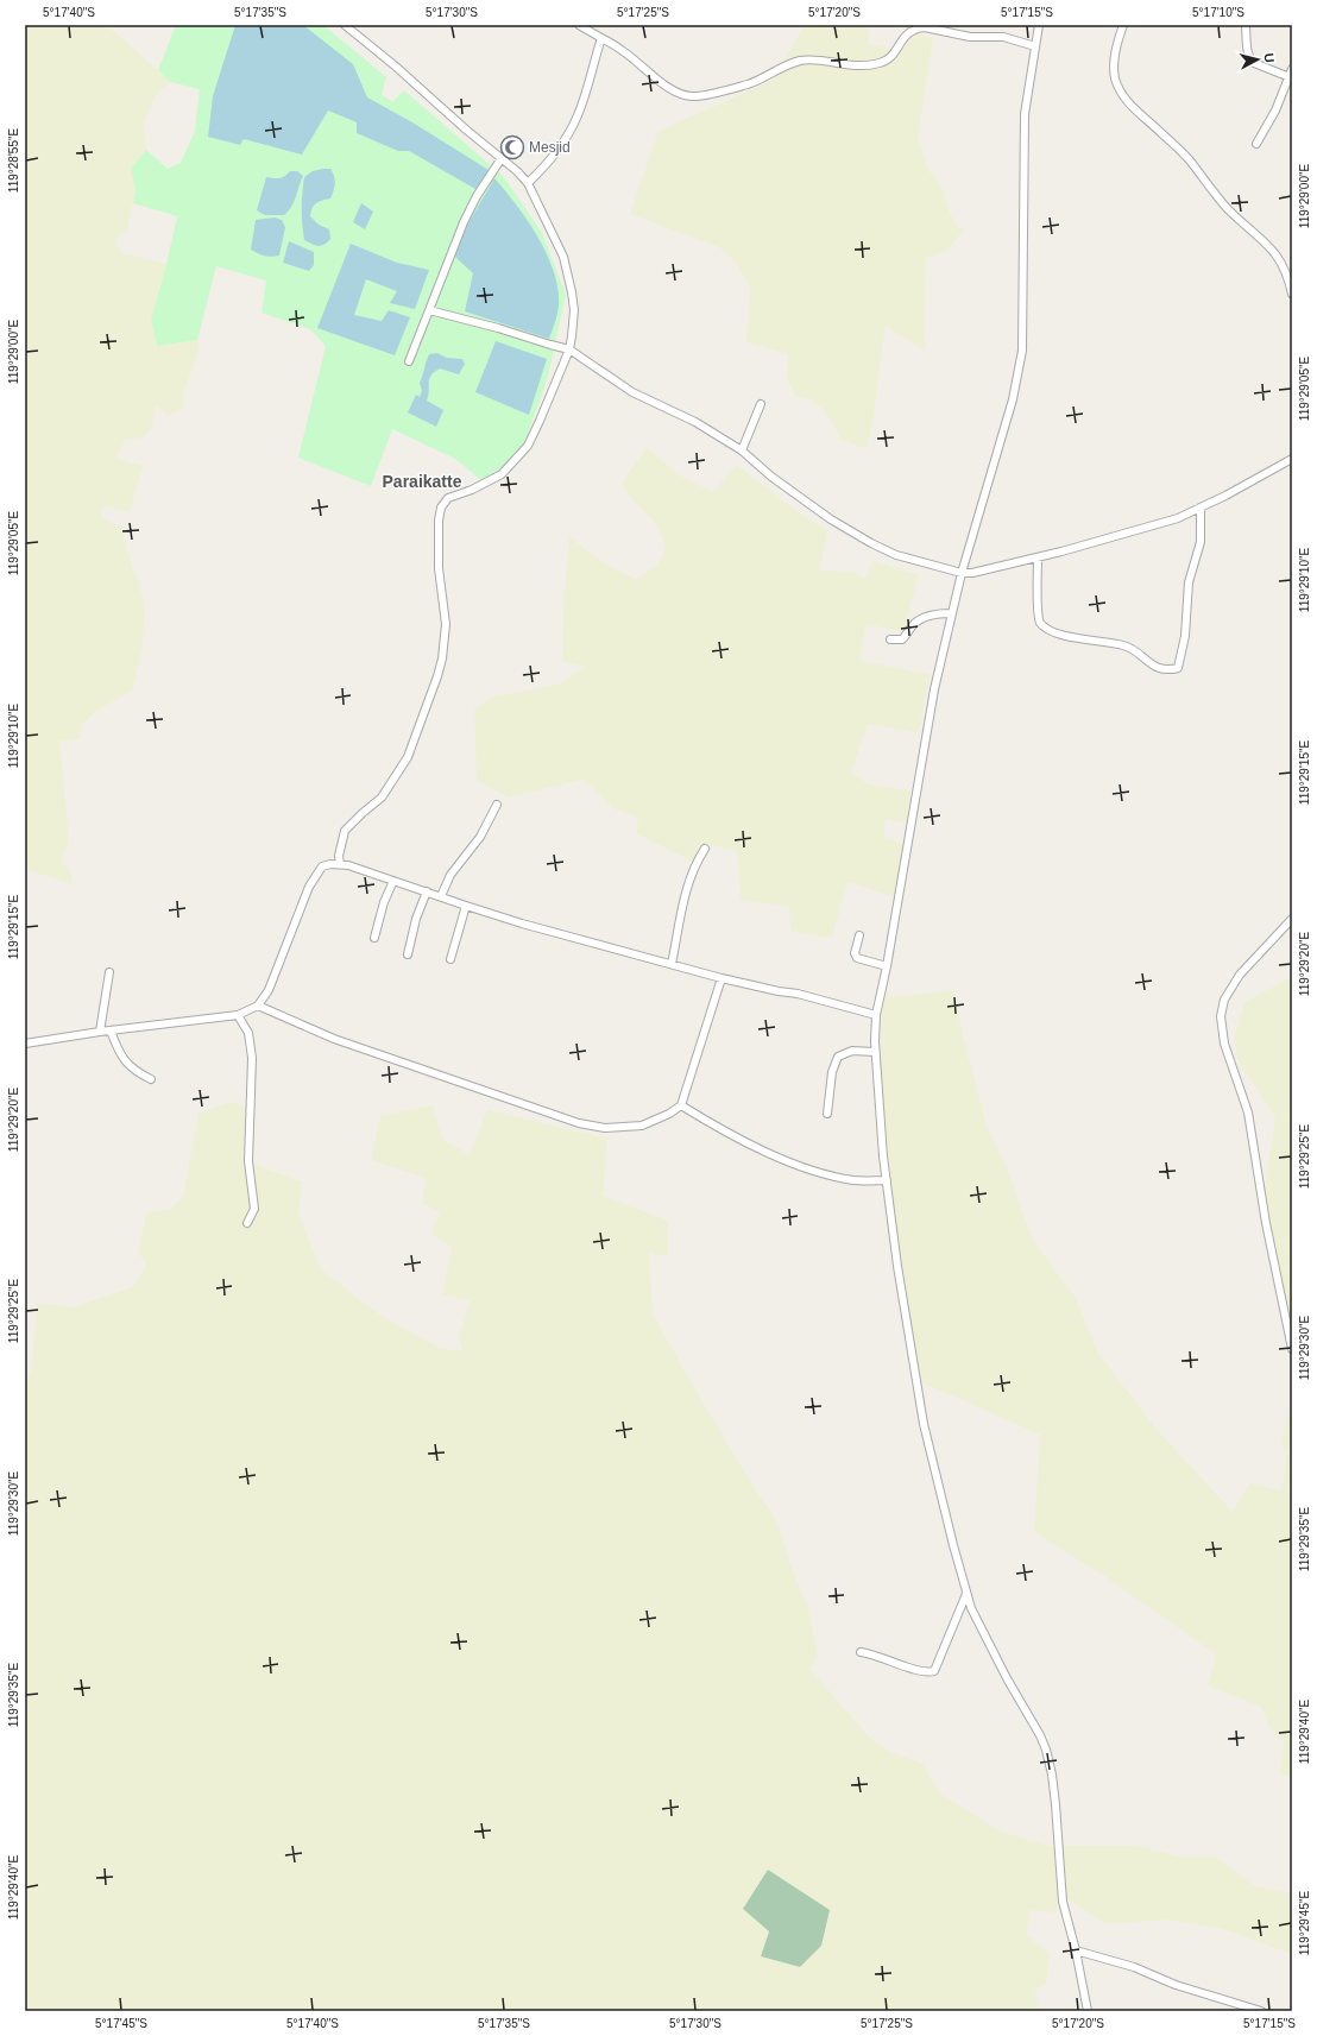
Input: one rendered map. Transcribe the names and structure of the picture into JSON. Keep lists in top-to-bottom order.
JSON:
{
  "districts": ["Paraikatte"],
  "places": {
    "mosque": ["Mesjid"]
  },
  "north": "right",
  "coordinates": [
    "5°17'40\"S",
    "5°17'35\"S",
    "5°17'30\"S",
    "5°17'25\"S",
    "5°17'20\"S",
    "5°17'15\"S",
    "5°17'10\"S",
    "119°28'55\"E",
    "119°29'00\"E",
    "119°29'05\"E",
    "119°29'10\"E",
    "119°29'15\"E",
    "119°29'20\"E",
    "119°29'25\"E",
    "119°29'30\"E",
    "119°29'35\"E",
    "119°29'40\"E",
    "119°29'45\"E",
    "5°17'45\"S"
  ]
}
